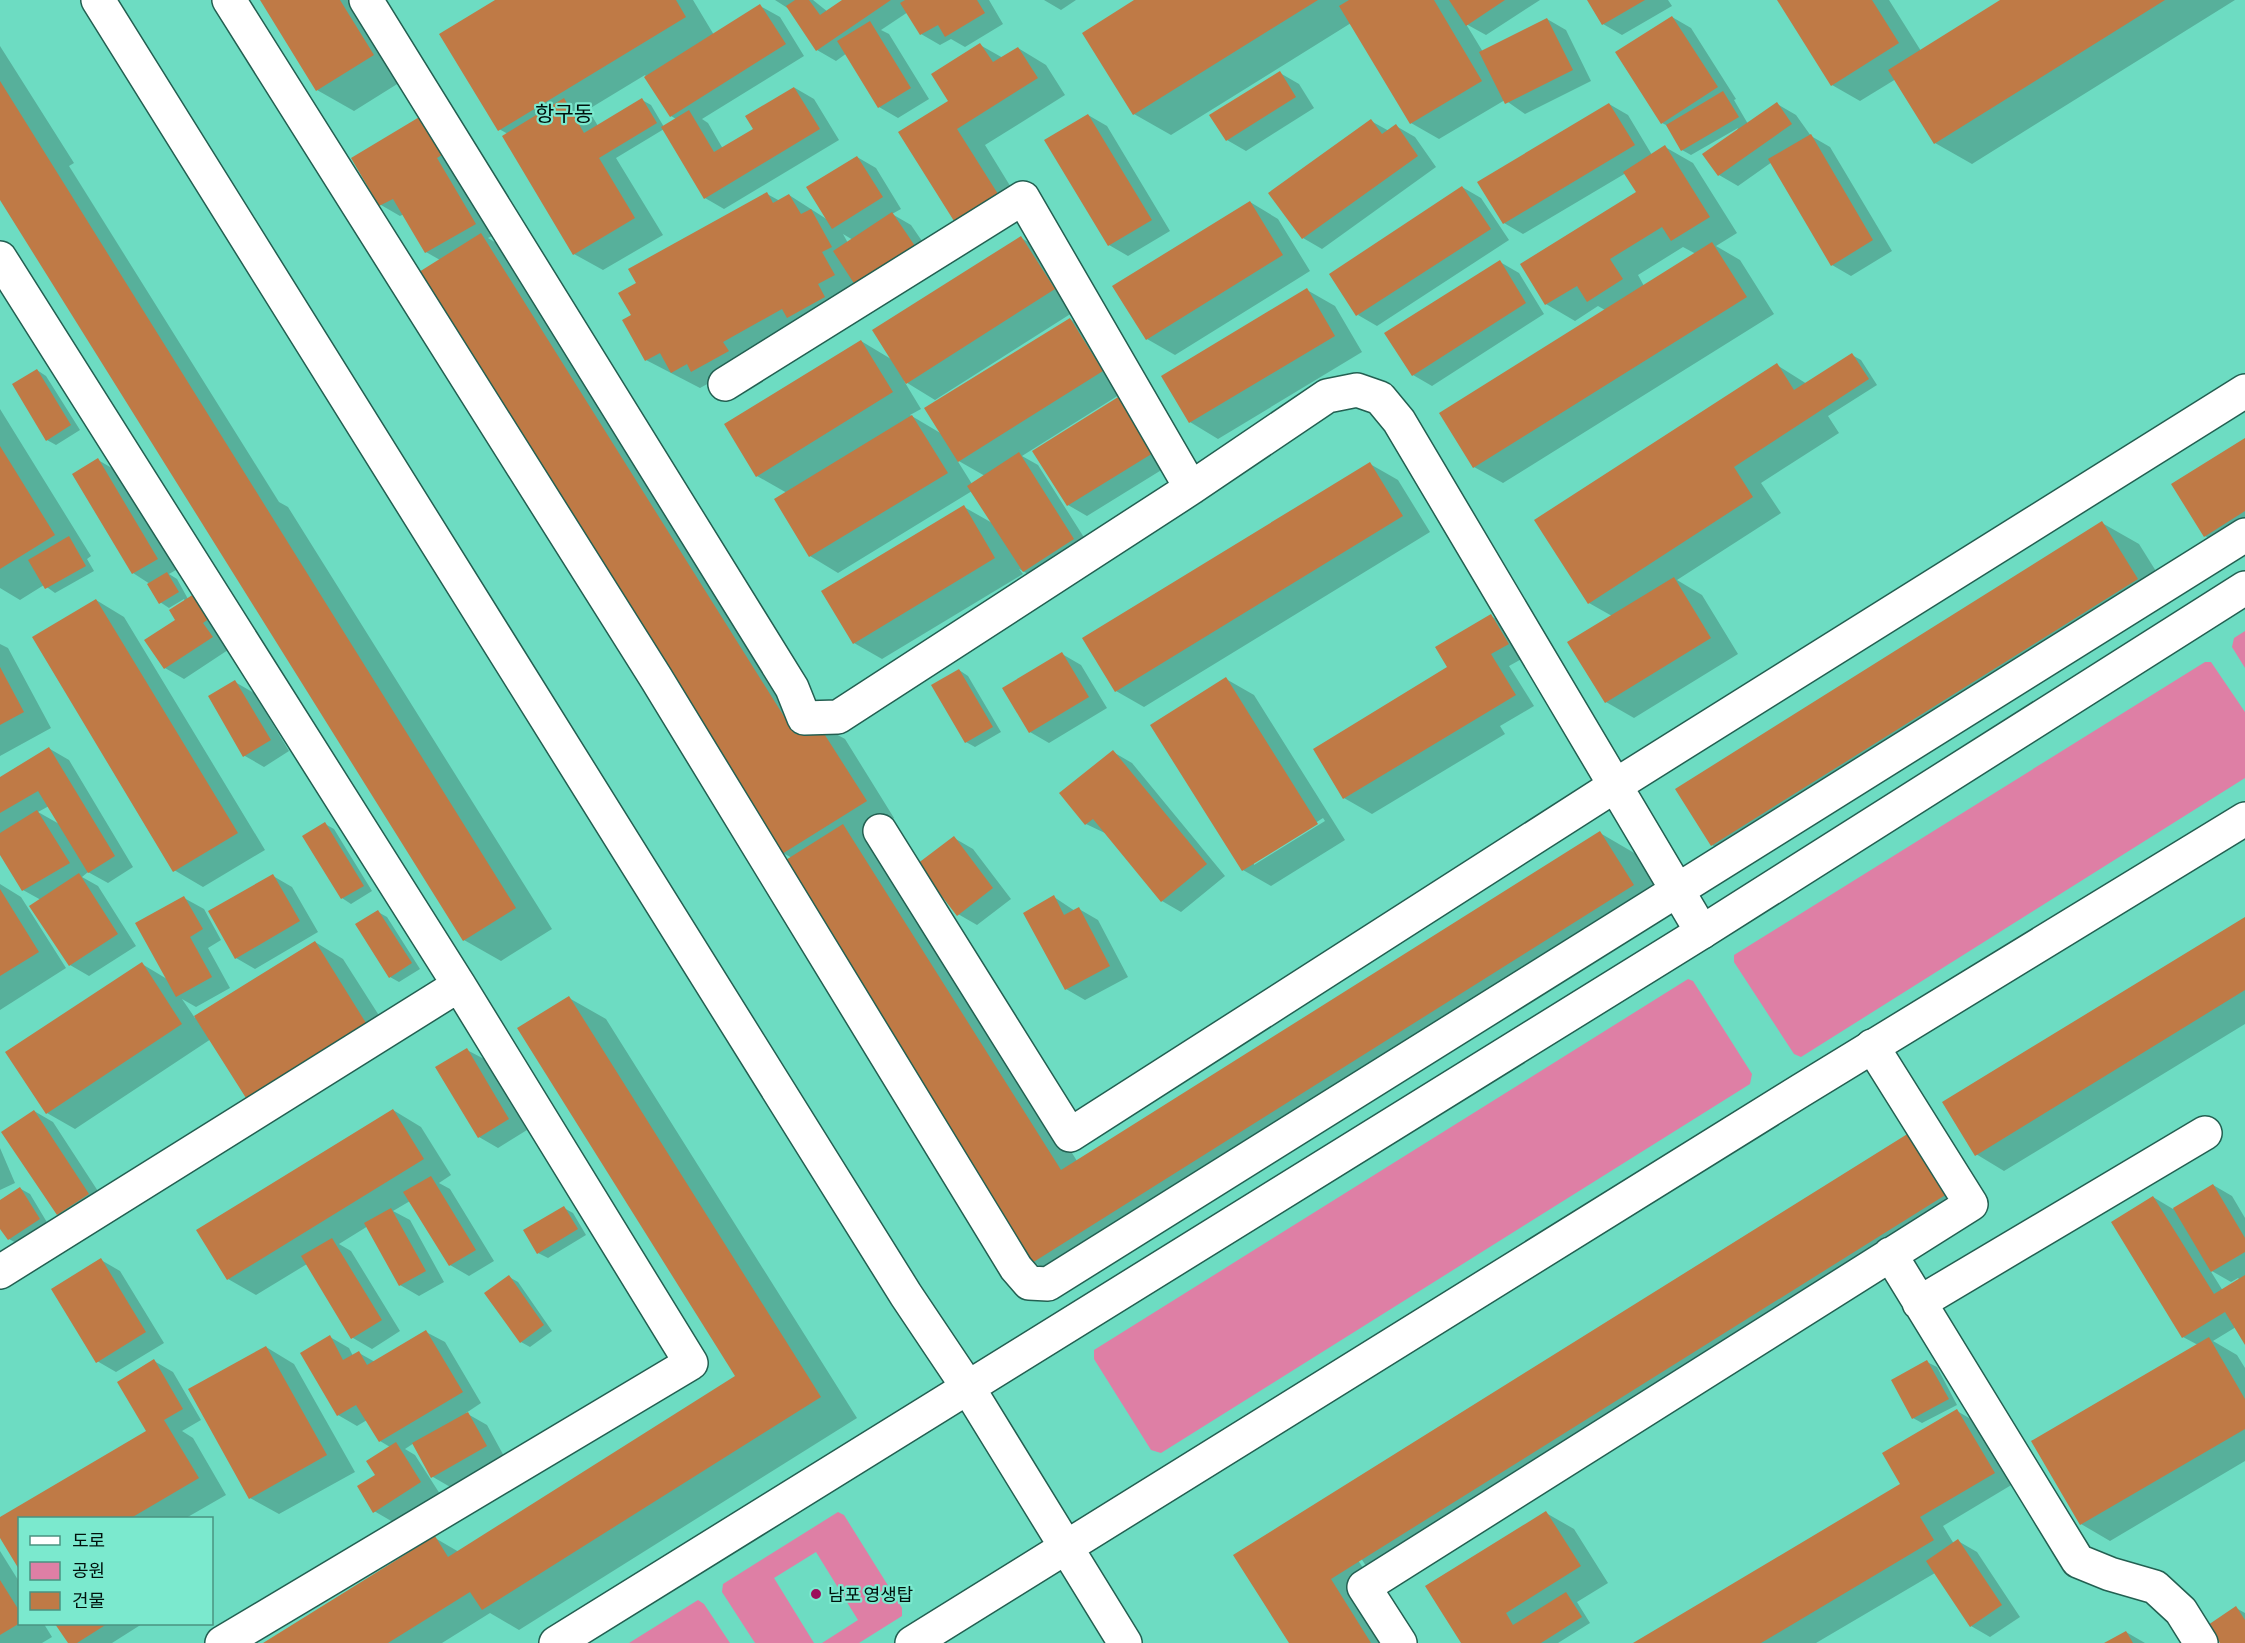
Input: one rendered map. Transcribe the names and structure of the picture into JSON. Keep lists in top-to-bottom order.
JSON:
{
  "districts": ["항구동"],
  "places": ["남포 영생탑"],
  "legend": ["도로", "공원", "건물"]
}
